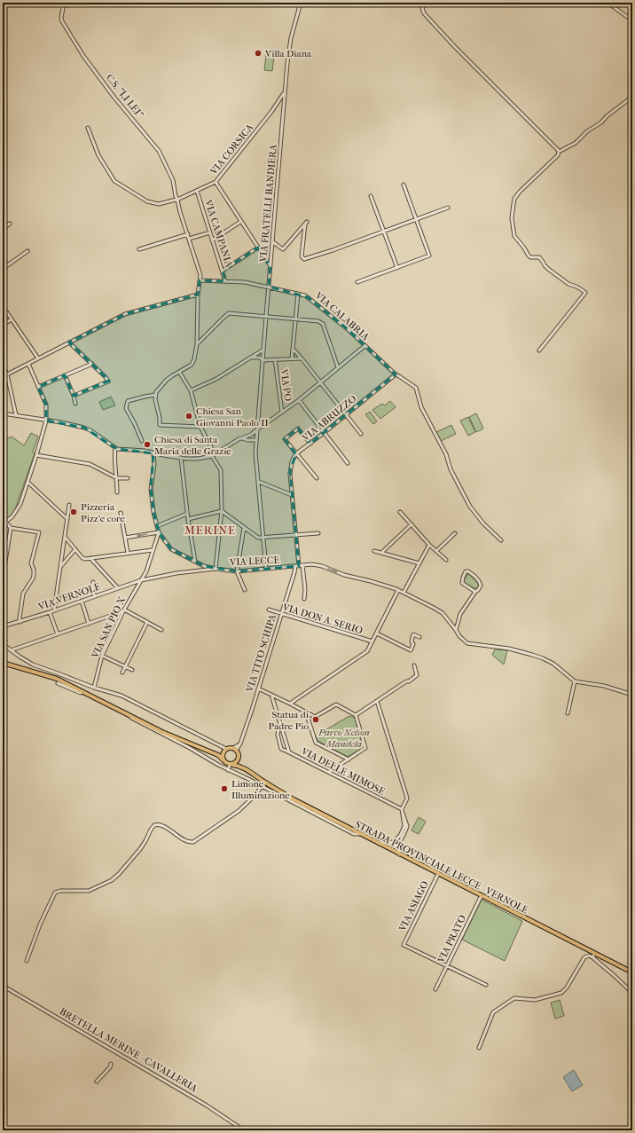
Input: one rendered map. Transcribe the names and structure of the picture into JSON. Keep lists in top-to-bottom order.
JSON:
{
  "streets": {
    "main road": ["STRADA PROVINCIALE LECCE - VERNOLE"],
    "street": [
      "C.S. \"LI LEI\"",
      "VIA CORSICA",
      "VIA FRATELLI BANDIERA",
      "VIA CAMPANIA",
      "VIA CALABRIA",
      "VIA PO",
      "VIA ABRUZZO",
      "VIA LECCE",
      "VIA VERNOLE",
      "VIA DON A. SERIO",
      "VIA SAN PIO X",
      "VIA TITO SCHIPA",
      "VIA DELLE MIMOSE",
      "VIA ASIAGO",
      "VIA PRATO",
      "BRETELLA MERINE - CAVALLERIA"
    ]
  },
  "crossings": [
    ["C.S. \"LI LEI\"", "VIA CORSICA"],
    ["C.S. \"LI LEI\"", "VIA CALABRIA"],
    ["VIA CORSICA", "VIA FRATELLI BANDIERA"],
    ["VIA CORSICA", "VIA CAMPANIA"],
    ["VIA FRATELLI BANDIERA", "VIA CALABRIA"],
    ["VIA FRATELLI BANDIERA", "VIA LECCE"],
    ["VIA CAMPANIA", "VIA CALABRIA"],
    ["VIA CALABRIA", "VIA ABRUZZO"],
    ["VIA LECCE", "VIA VERNOLE"],
    ["VIA LECCE", "VIA TITO SCHIPA"],
    ["VIA VERNOLE", "VIA SAN PIO X"],
    ["VIA DON A. SERIO", "VIA TITO SCHIPA"],
    ["VIA TITO SCHIPA", "STRADA PROVINCIALE LECCE - VERNOLE"],
    ["STRADA PROVINCIALE LECCE - VERNOLE", "VIA ASIAGO"],
    ["STRADA PROVINCIALE LECCE - VERNOLE", "VIA PRATO"],
    ["VIA ASIAGO", "VIA PRATO"]
  ],
  "districts": ["MERINE"],
  "parks": ["Parco Nelson Mandela"],
  "places": [
    "Villa Diana",
    "Chiesa San Giovanni Paolo II",
    "Chiesa di Santa Maria delle Grazie",
    "Pizzeria Pizz'e core",
    "Statua di Padre Pio",
    "Limone Illuminazione"
  ]
}
